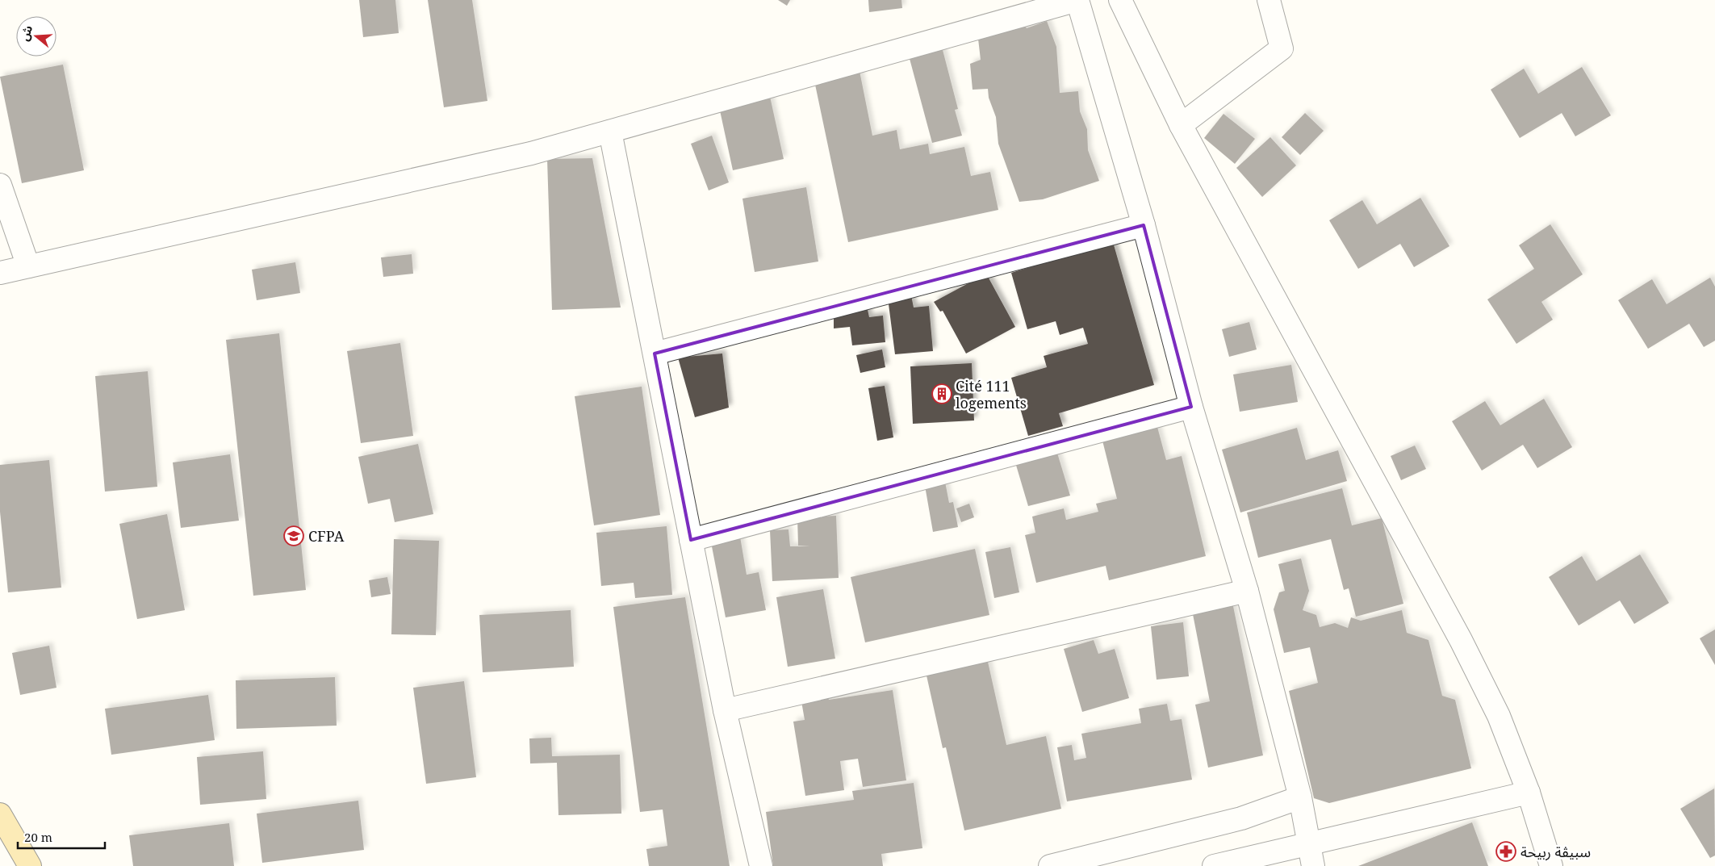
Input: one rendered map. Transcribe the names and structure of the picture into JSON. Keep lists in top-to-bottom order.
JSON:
{
  "places": {
    "building": ["Cité 111 logements"],
    "school or university": ["CFPA"],
    "pharmacy": ["سبيڨة ربيحة"]
  },
  "scale_bar": "20 m",
  "north": "left"
}
